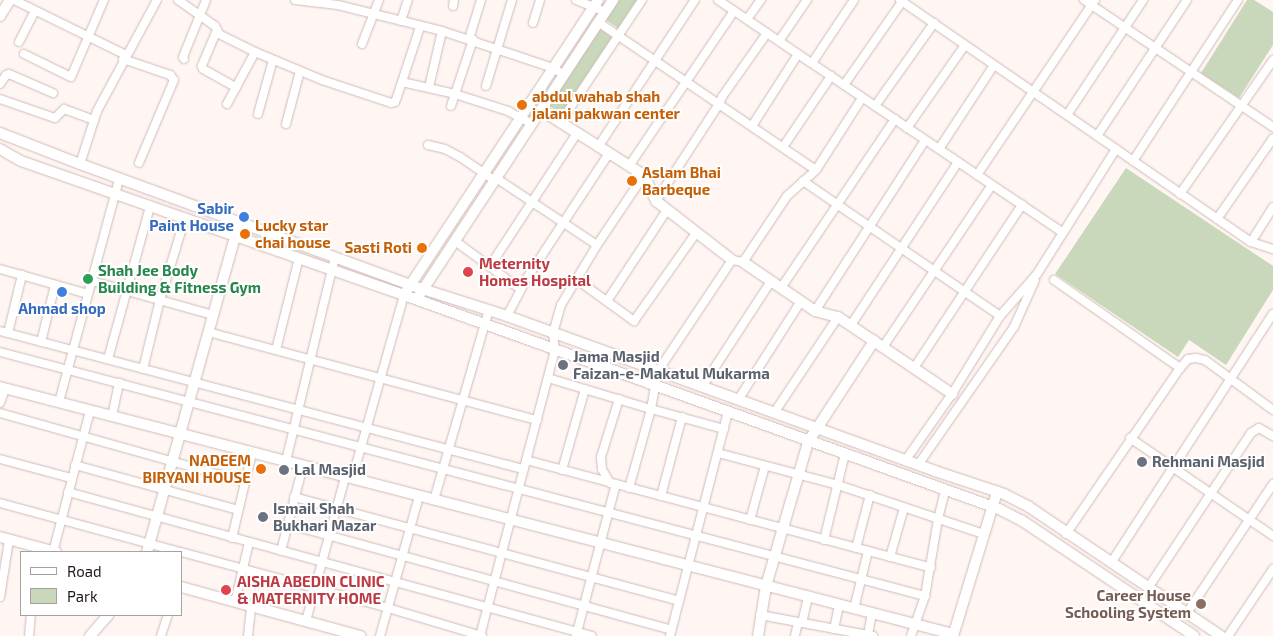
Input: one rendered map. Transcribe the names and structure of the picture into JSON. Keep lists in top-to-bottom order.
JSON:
{
  "places": [
    "abdul wahab shah jalani pakwan center",
    "Aslam Bhai Barbeque",
    "Sabir Paint House",
    "Lucky star chai house",
    "Sasti Roti",
    "Meternity Homes Hospital",
    "Shah Jee Body Building & Fitness Gym",
    "Ahmad shop",
    "Jama Masjid Faizan-e-Makatul Mukarma",
    "Rehmani Masjid",
    "NADEEM BIRYANI HOUSE",
    "Lal Masjid",
    "Ismail Shah Bukhari Mazar",
    "AISHA ABEDIN CLINIC & MATERNITY HOME",
    "Career House Schooling System"
  ],
  "legend": ["Road", "Park"]
}
